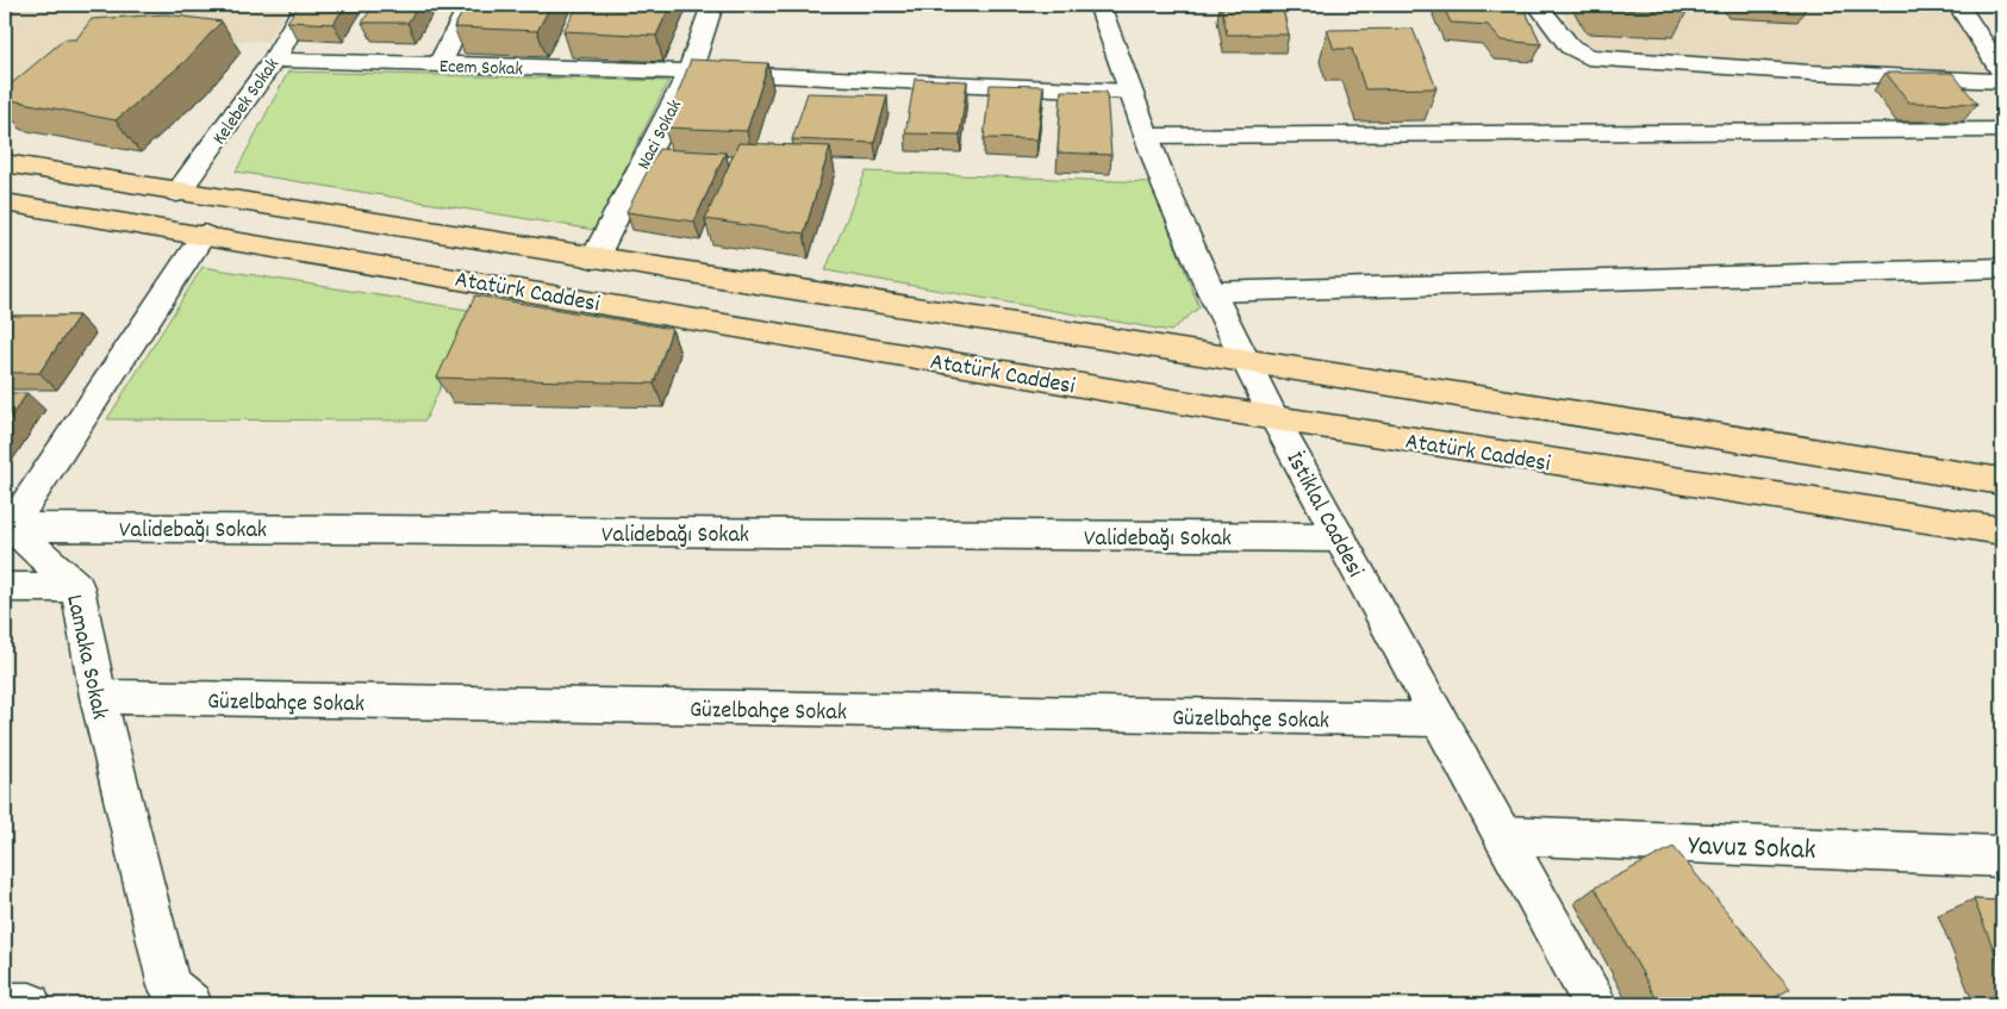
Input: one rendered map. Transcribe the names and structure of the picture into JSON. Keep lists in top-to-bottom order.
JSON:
{
  "streets": {
    "main road": ["Atatürk Caddesi"],
    "street": [
      "Ecem Sokak",
      "Kelebek Sokak",
      "Naci Sokak",
      "İstiklal Caddesi",
      "Validebağı Sokak",
      "Lamaka Sokak",
      "Güzelbahçe Sokak",
      "Yavuz Sokak"
    ]
  },
  "crossings": [
    ["Ecem Sokak", "Kelebek Sokak"],
    ["Ecem Sokak", "Naci Sokak"],
    ["Ecem Sokak", "İstiklal Caddesi"],
    ["Atatürk Caddesi", "İstiklal Caddesi"],
    ["İstiklal Caddesi", "Validebağı Sokak"],
    ["İstiklal Caddesi", "Güzelbahçe Sokak"],
    ["İstiklal Caddesi", "Yavuz Sokak"],
    ["Validebağı Sokak", "Lamaka Sokak"],
    ["Lamaka Sokak", "Güzelbahçe Sokak"]
  ]
}
